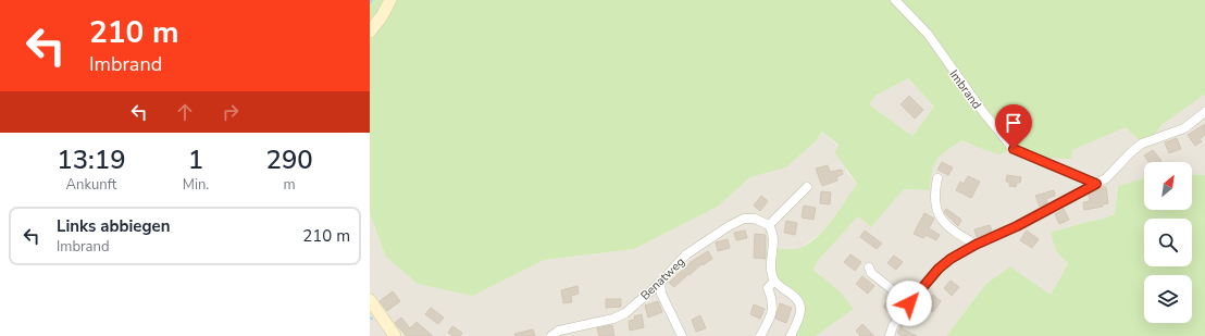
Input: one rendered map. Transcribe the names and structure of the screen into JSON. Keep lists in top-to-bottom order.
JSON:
{
  "streets": {
    "street": ["Imbrand", "Benatweg"]
  },
  "north": "top right",
  "page": {
    "turn": ["210 m", "Imbrand"],
    "eta": [
      "13:19",
      "Ankunft",
      "1",
      "Min.",
      "290",
      "m"
    ],
    "list": [
      {
        "name": "Links abbiegen",
        "note": "Imbrand",
        "value": "210 m"
      }
    ]
  }
}
